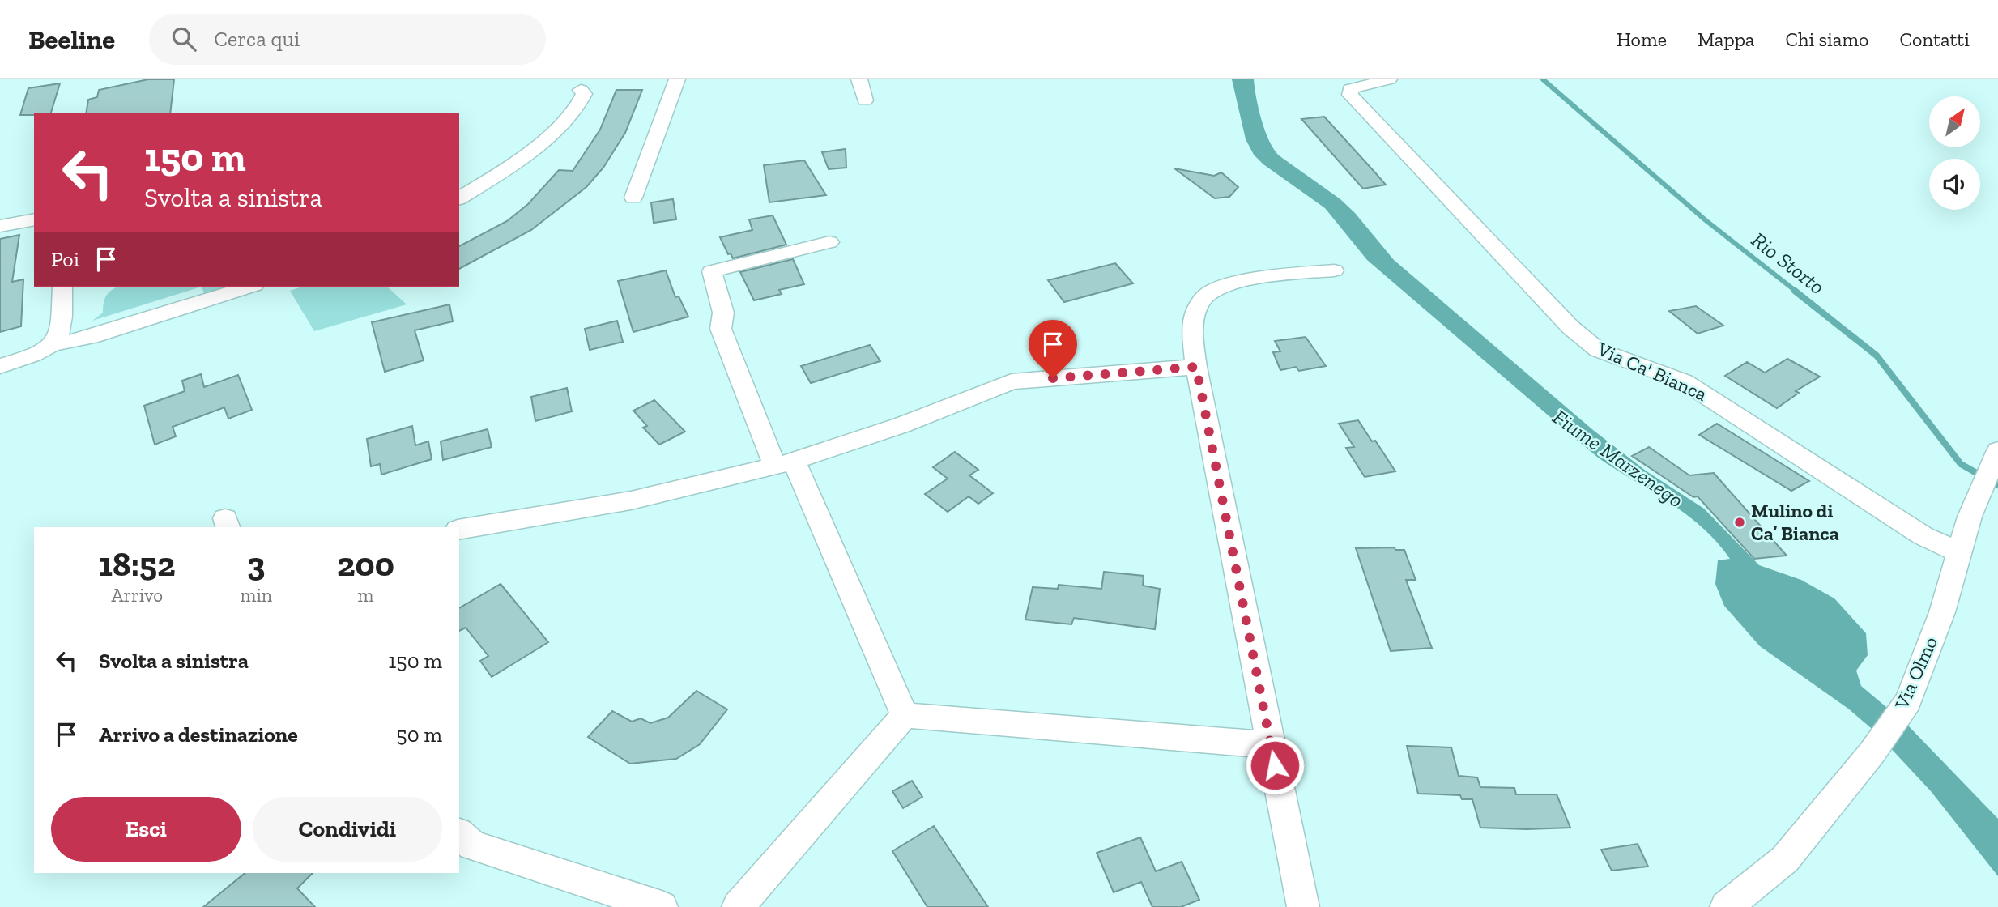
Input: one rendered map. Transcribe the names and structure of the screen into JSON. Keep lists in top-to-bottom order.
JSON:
{
  "streets": {
    "street": ["Via Ca' Bianca", "Via Olmo"]
  },
  "crossings": [
    ["Via Ca' Bianca", "Via Olmo"]
  ],
  "water": ["Rio Storto", "Fiume Marzenego"],
  "places": ["Mulino di Ca’ Bianca"],
  "north": "top right",
  "page": {
    "header": "Beeline",
    "search": "Cerca qui",
    "nav": [
      "Home",
      "Mappa",
      "Chi siamo",
      "Contatti"
    ],
    "turn": ["150 m", "Svolta a sinistra"],
    "then": "Poi",
    "eta": [
      "18:52",
      "Arrivo",
      "3",
      "min",
      "200",
      "m"
    ],
    "list": [
      {
        "name": "Svolta a sinistra",
        "value": "150 m"
      },
      {
        "name": "Arrivo a destinazione",
        "value": "50 m"
      }
    ],
    "buttons": ["Esci", "Condividi"]
  }
}
